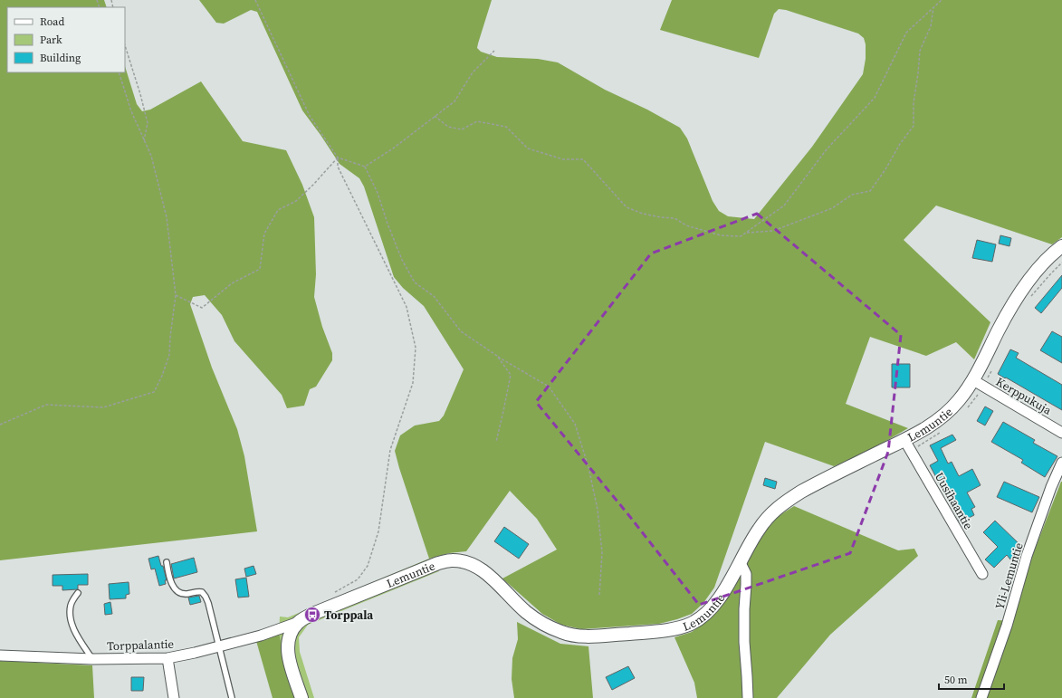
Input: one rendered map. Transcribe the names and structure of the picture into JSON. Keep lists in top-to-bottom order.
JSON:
{
  "streets": {
    "street": [
      "Kerppukuja",
      "Lemuntie",
      "Uusihaantie",
      "Yli-Lemuntie",
      "Torppalantie"
    ]
  },
  "crossings": [
    ["Kerppukuja", "Lemuntie"],
    ["Lemuntie", "Uusihaantie"],
    ["Lemuntie", "Torppalantie"]
  ],
  "places": {
    "bus stop": ["Torppala"]
  },
  "legend": ["Road", "Park", "Building"],
  "scale_bar": "50 m"
}
